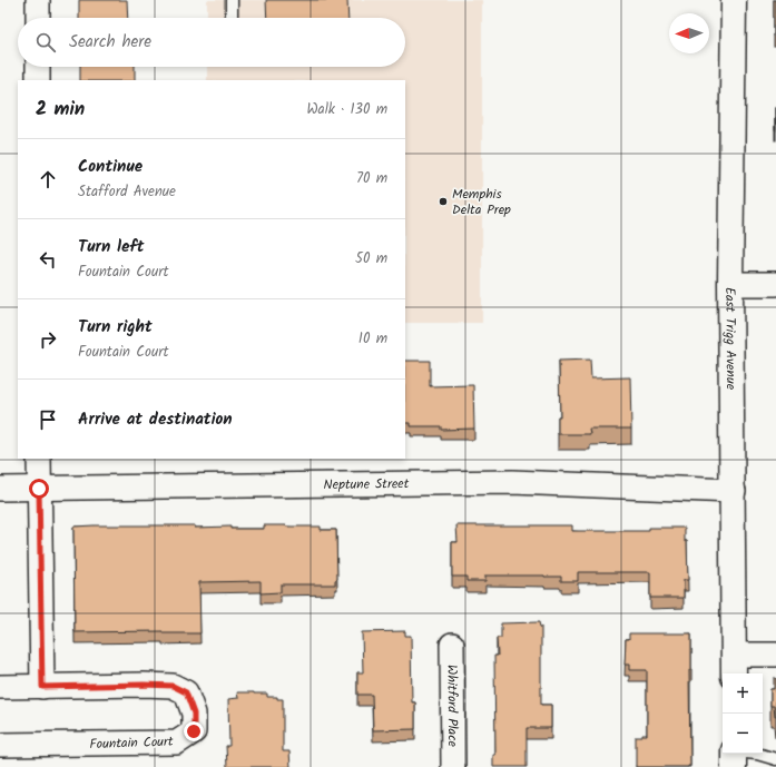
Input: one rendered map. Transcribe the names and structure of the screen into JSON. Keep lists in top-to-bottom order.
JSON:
{
  "streets": {
    "street": [
      "East Trigg Avenue",
      "Neptune Street",
      "Whitford Place",
      "Fountain Court"
    ]
  },
  "crossings": [
    ["East Trigg Avenue", "Neptune Street"]
  ],
  "places": ["Memphis Delta Prep"],
  "north": "left",
  "page": {
    "search": "Search here",
    "heading": ["2 min", "Walk · 130 m"],
    "list": [
      ["Continue", "Stafford Avenue", "70 m"],
      ["Turn left", "Fountain Court", "50 m"],
      ["Turn right", "Fountain Court", "10 m"],
      "Arrive at destination"
    ],
    "map_buttons": ["+", "−"]
  }
}
